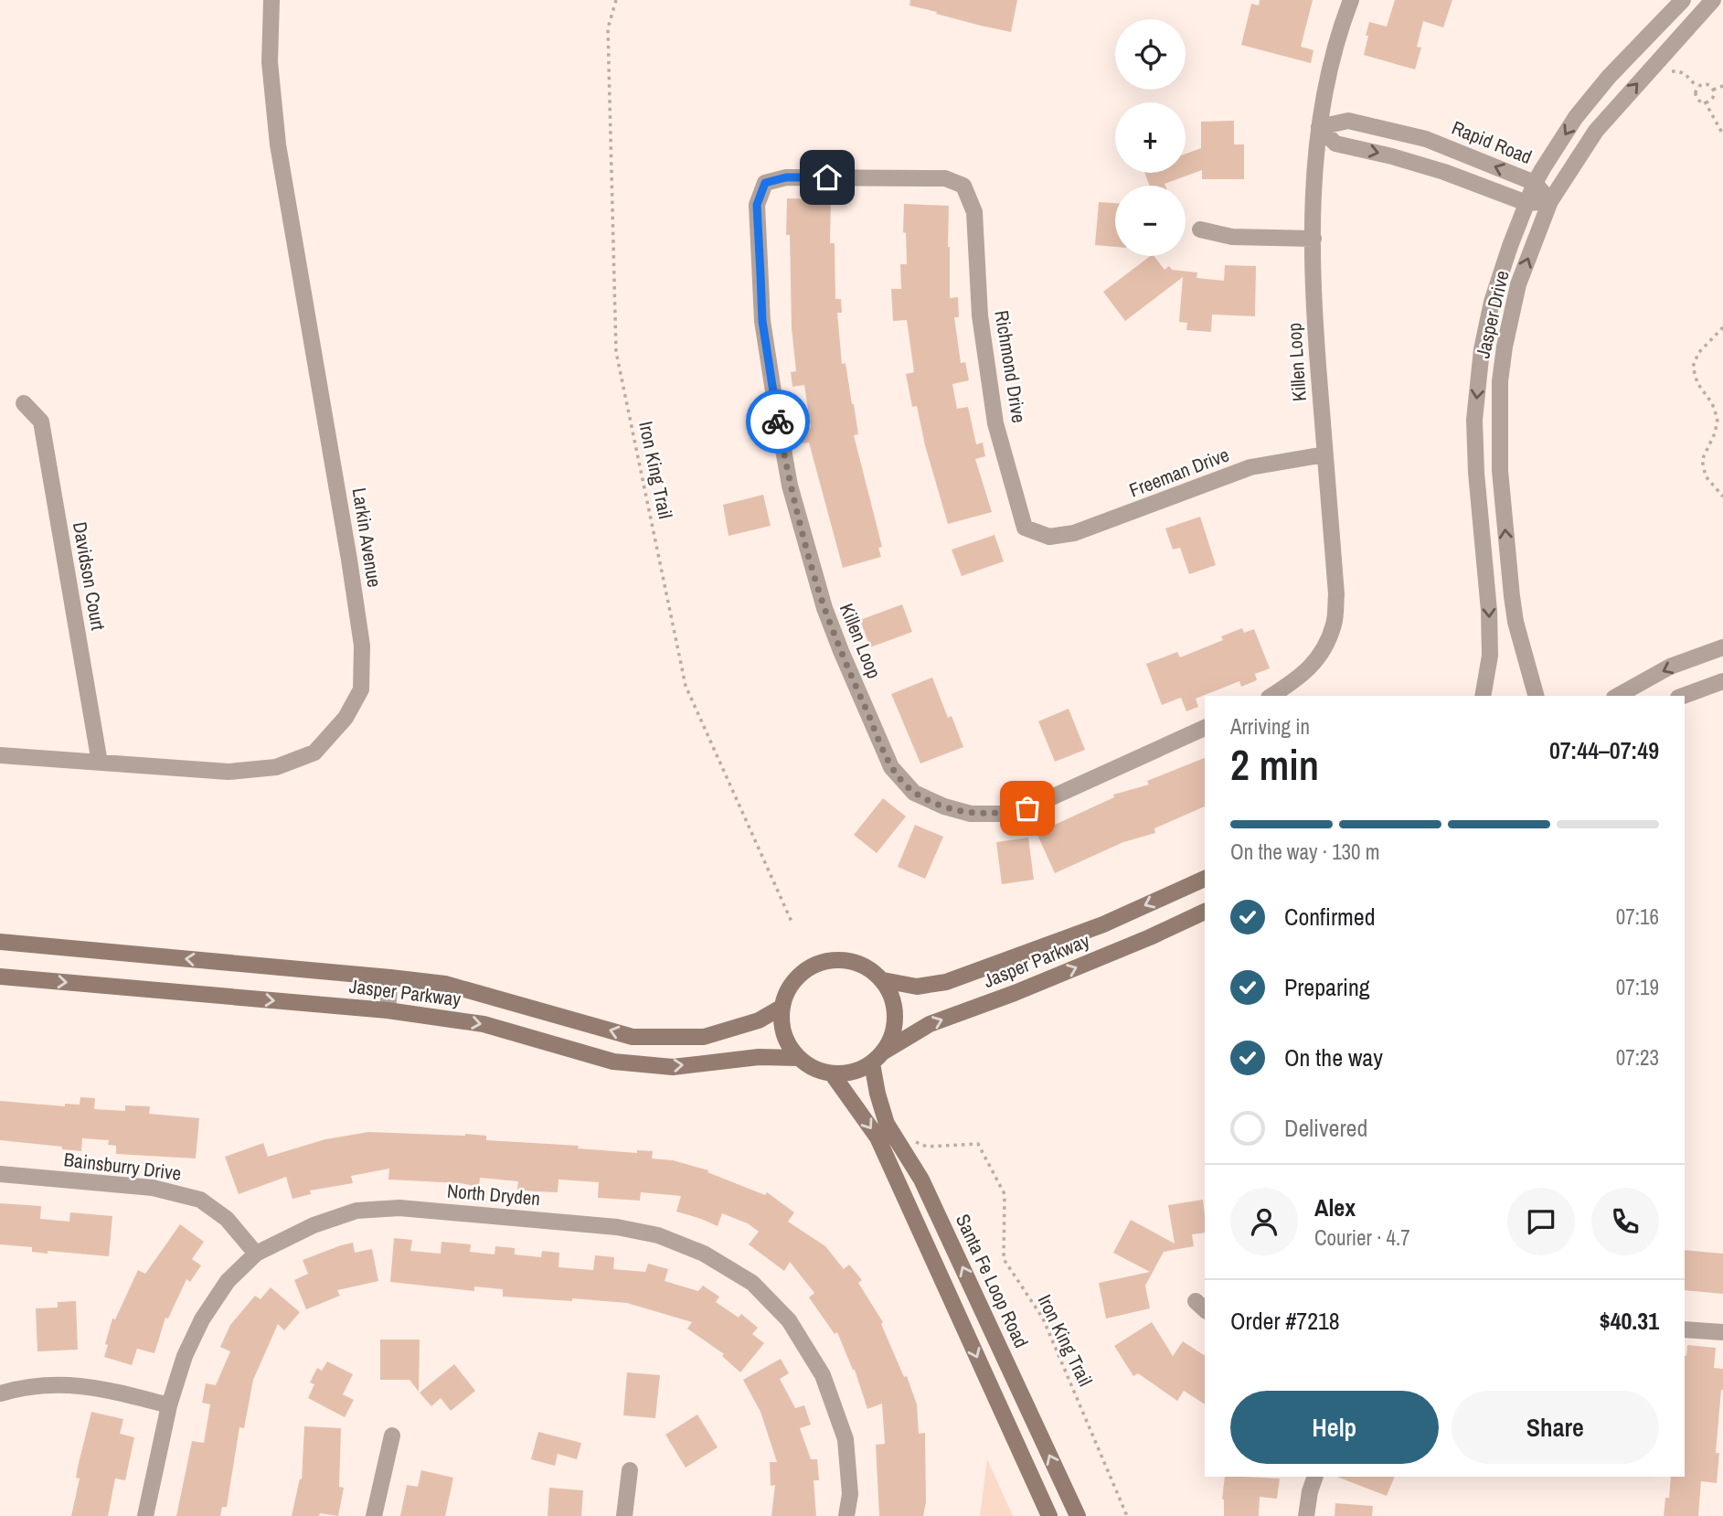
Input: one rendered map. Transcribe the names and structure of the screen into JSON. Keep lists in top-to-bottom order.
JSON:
{
  "streets": {
    "main road": ["Jasper Parkway", "Santa Fe Loop Road"],
    "street": [
      "Rapid Road",
      "Jasper Drive",
      "Killen Loop",
      "Richmond Drive",
      "Freeman Drive",
      "Larkin Avenue",
      "Davidson Court",
      "Bainsburry Drive",
      "North Dryden"
    ],
    "path": ["Iron King Trail"]
  },
  "crossings": [
    ["Rapid Road", "Jasper Drive"],
    ["Rapid Road", "Killen Loop"],
    ["Killen Loop", "Richmond Drive"],
    ["Killen Loop", "Freeman Drive"],
    ["Richmond Drive", "Freeman Drive"],
    ["Larkin Avenue", "Davidson Court"],
    ["Jasper Parkway", "Santa Fe Loop Road"],
    ["Bainsburry Drive", "North Dryden"]
  ],
  "page": {
    "map_buttons": ["+", "−"],
    "heading": ["2 min", "Arriving in", "07:44–07:49"],
    "panel": [
      "Alex",
      "Courier · 4.7",
      "Order #7218",
      "$40.31"
    ],
    "bar": "On the way · 130 m",
    "list": [
      ["Confirmed", "07:16"],
      ["Preparing", "07:19"],
      ["On the way", "07:23"],
      "Delivered"
    ],
    "buttons": ["Help", "Share"]
  }
}
